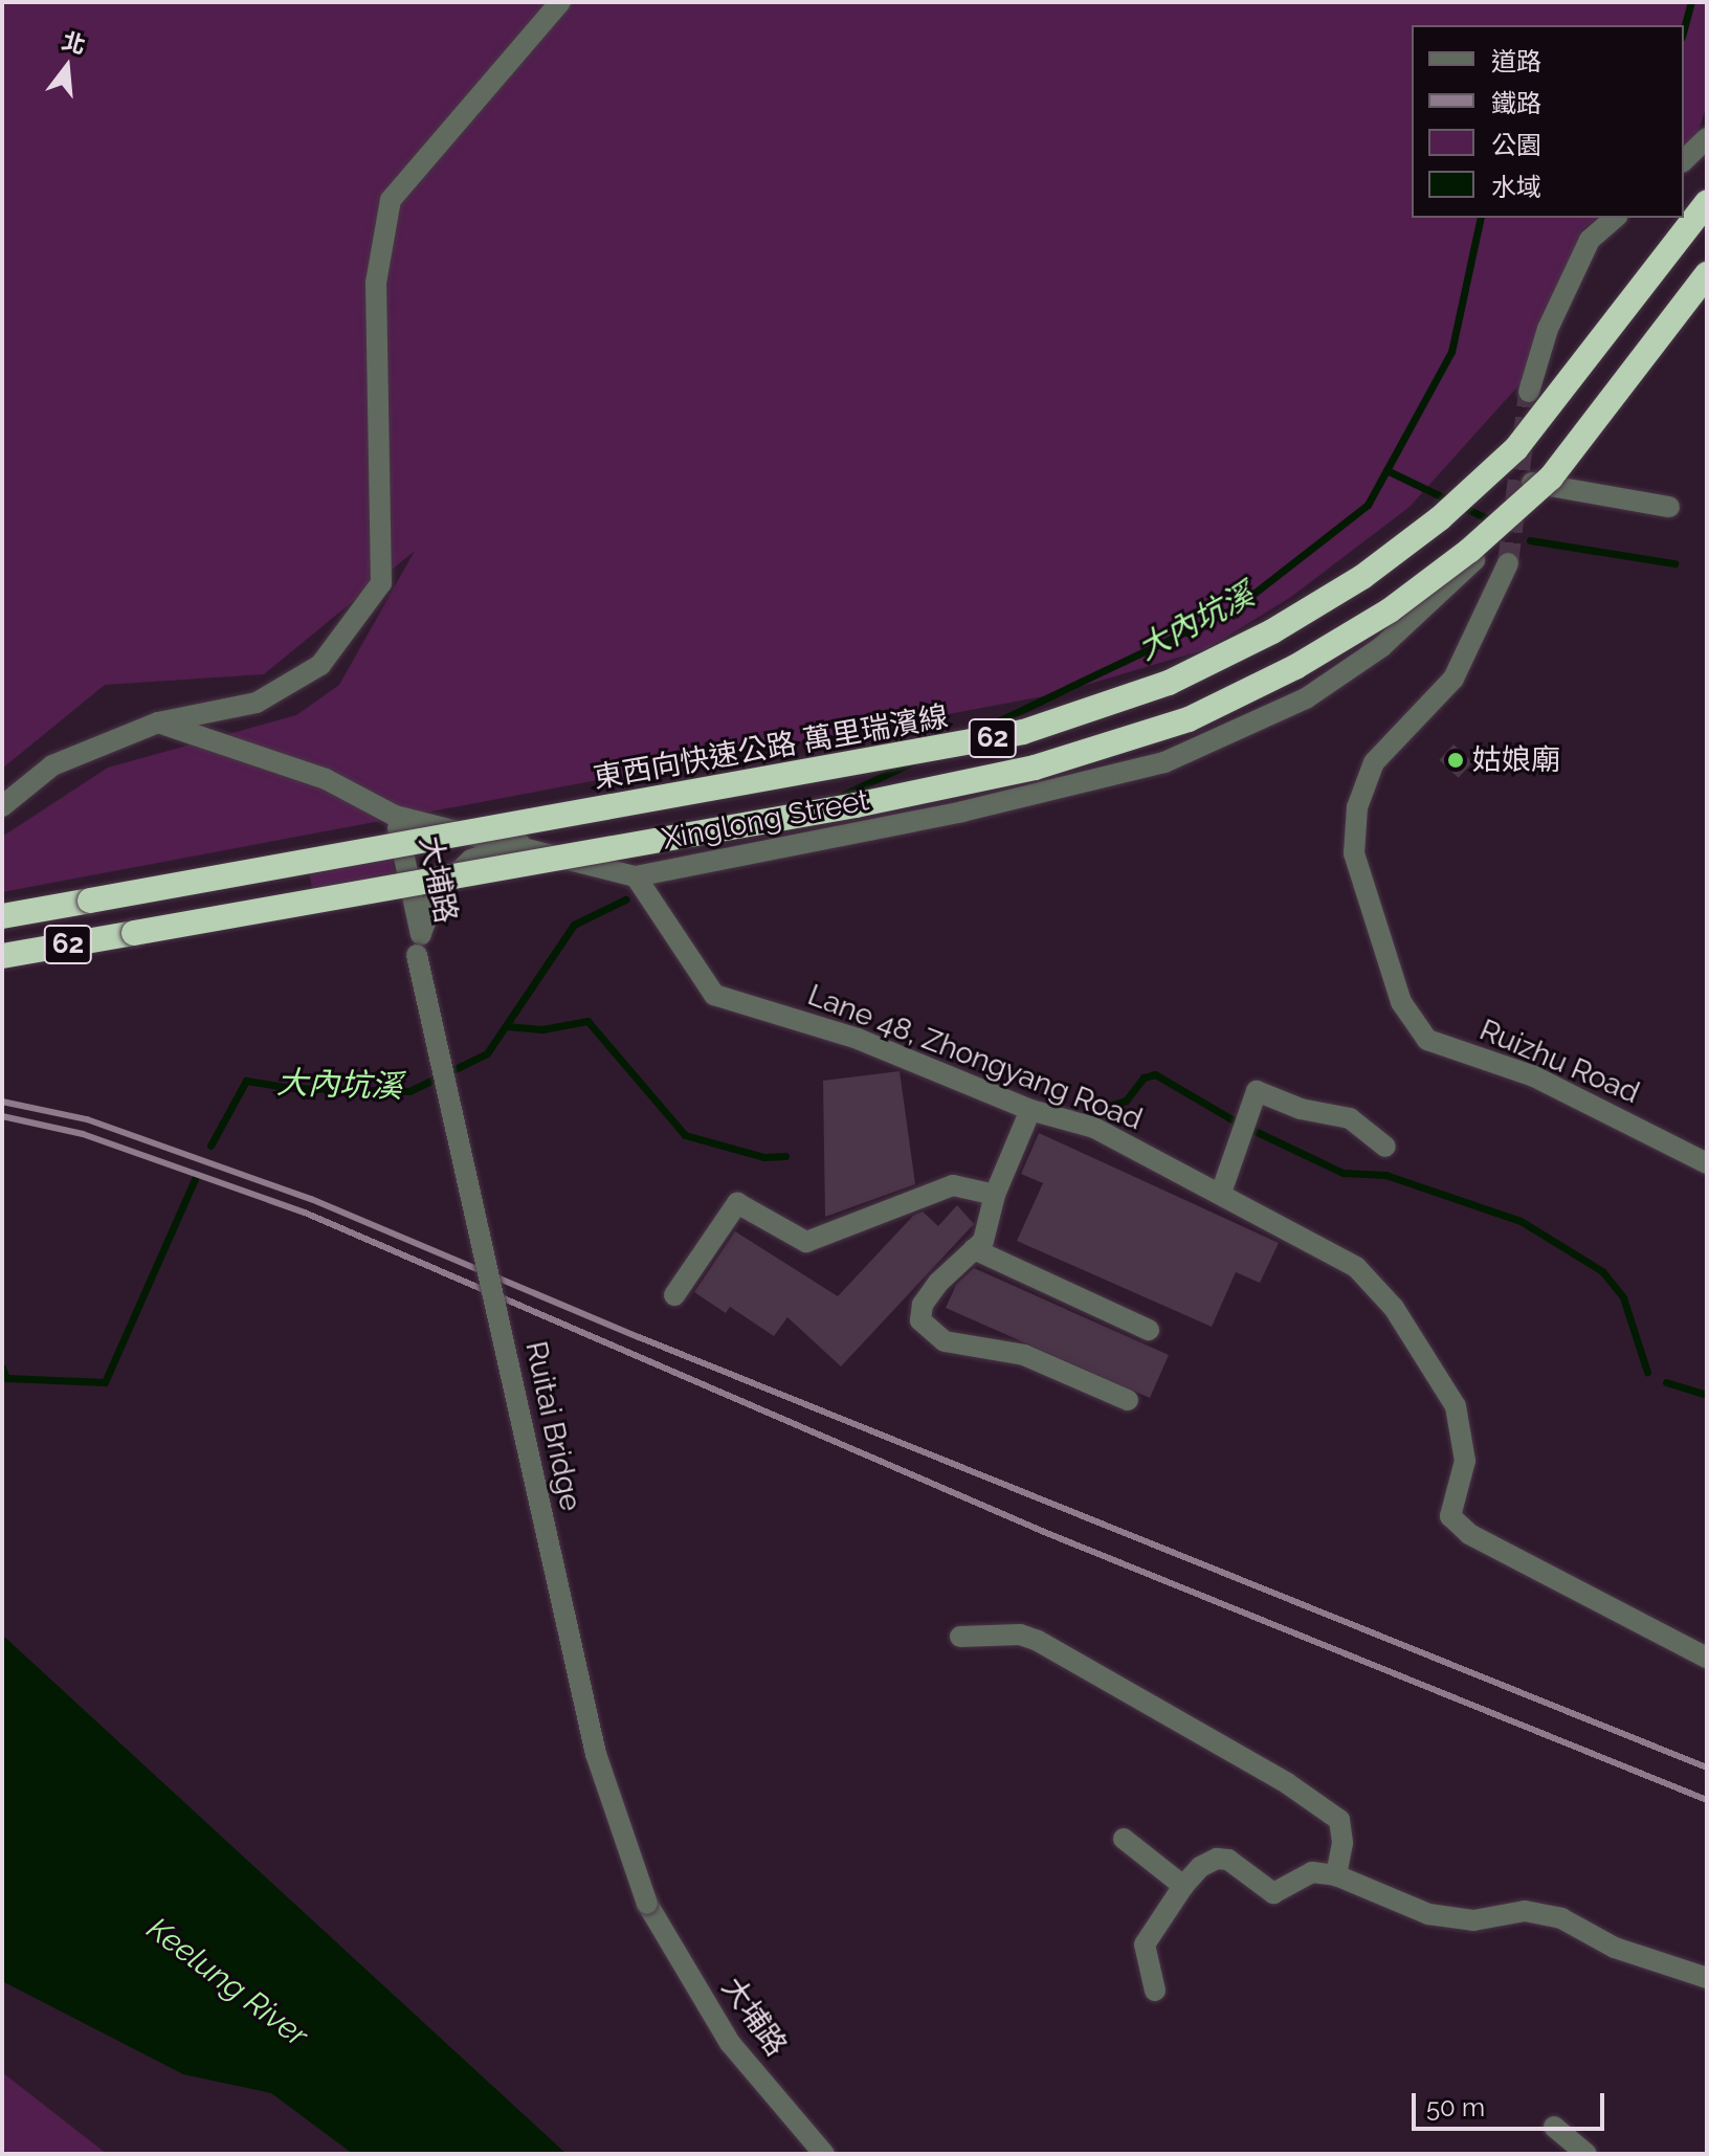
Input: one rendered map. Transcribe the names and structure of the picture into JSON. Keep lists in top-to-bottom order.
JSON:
{
  "streets": {
    "highway": ["62", "東西向快速公路 萬里瑞濱線"],
    "street": [
      "Xinglong Street",
      "大埔路",
      "Lane 48, Zhongyang Road",
      "Ruizhu Road",
      "Ruitai Bridge"
    ]
  },
  "crossings": [
    ["Xinglong Street", "大埔路"],
    ["Xinglong Street", "Lane 48, Zhongyang Road"],
    ["大埔路", "Ruitai Bridge"]
  ],
  "water": ["大內坑溪", "Keelung River"],
  "places": ["姑娘廟"],
  "legend": [
    "道路",
    "鐵路",
    "公園",
    "水域"
  ],
  "scale_bar": "50 m",
  "north": "top"
}
